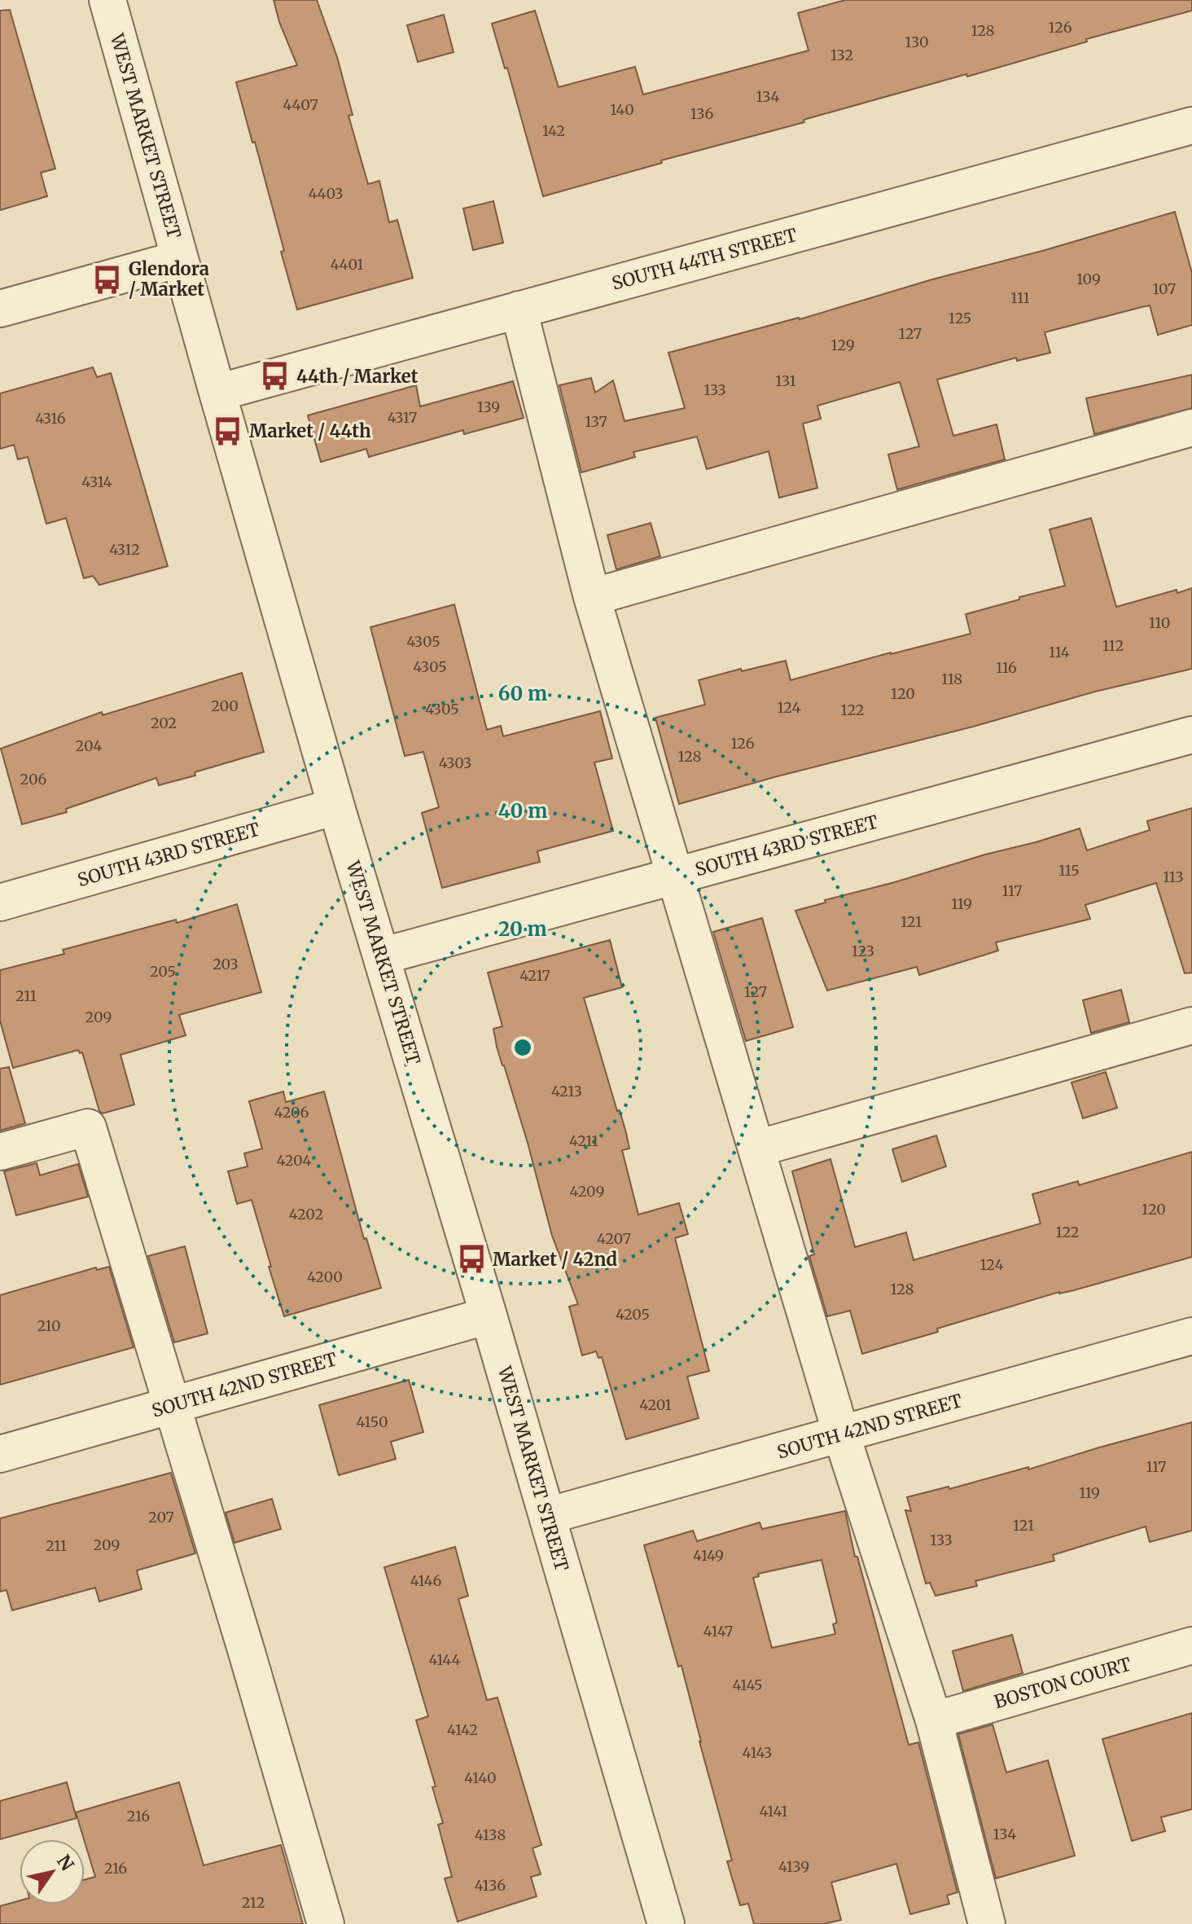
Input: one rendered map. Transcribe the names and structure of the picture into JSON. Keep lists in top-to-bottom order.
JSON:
{
  "streets": {
    "street": [
      "WEST MARKET STREET",
      "SOUTH 44TH STREET",
      "SOUTH 43RD STREET",
      "SOUTH 42ND STREET",
      "BOSTON COURT"
    ]
  },
  "crossings": [
    ["WEST MARKET STREET", "SOUTH 44TH STREET"],
    ["WEST MARKET STREET", "SOUTH 43RD STREET"],
    ["WEST MARKET STREET", "SOUTH 42ND STREET"]
  ],
  "places": {
    "bus stop": [
      "Glendora / Market",
      "44th / Market",
      "Market / 44th",
      "Market / 42nd"
    ]
  },
  "house_numbers": [
    "126",
    "128",
    "130",
    "132",
    "134",
    "4407",
    "140",
    "136",
    "142",
    "4403",
    "4401",
    "109",
    "107",
    "111",
    "125",
    "127",
    "129",
    "131",
    "133",
    "139",
    "4317",
    "4316",
    "137",
    "4314",
    "4312",
    "110",
    "4305",
    "112",
    "114",
    "4305",
    "116",
    "118",
    "120",
    "200",
    "124",
    "4305",
    "122",
    "202",
    "126",
    "204",
    "128",
    "4303",
    "206",
    "115",
    "113",
    "117",
    "119",
    "121",
    "123",
    "203",
    "205",
    "4217",
    "127",
    "211",
    "209",
    "4213",
    "4206",
    "4211",
    "4204",
    "4209",
    "120",
    "4202",
    "122",
    "4207",
    "124",
    "4200",
    "128",
    "4205",
    "210",
    "4201",
    "4150",
    "117",
    "119",
    "207",
    "121",
    "133",
    "209",
    "211",
    "4149",
    "4146",
    "4147",
    "4144",
    "4145",
    "4142",
    "4143",
    "4140",
    "4141",
    "216",
    "134",
    "4138",
    "4139",
    "216",
    "4136",
    "212"
  ],
  "north": "top right",
  "rings": ["60 m", "40 m", "20 m"]
}
